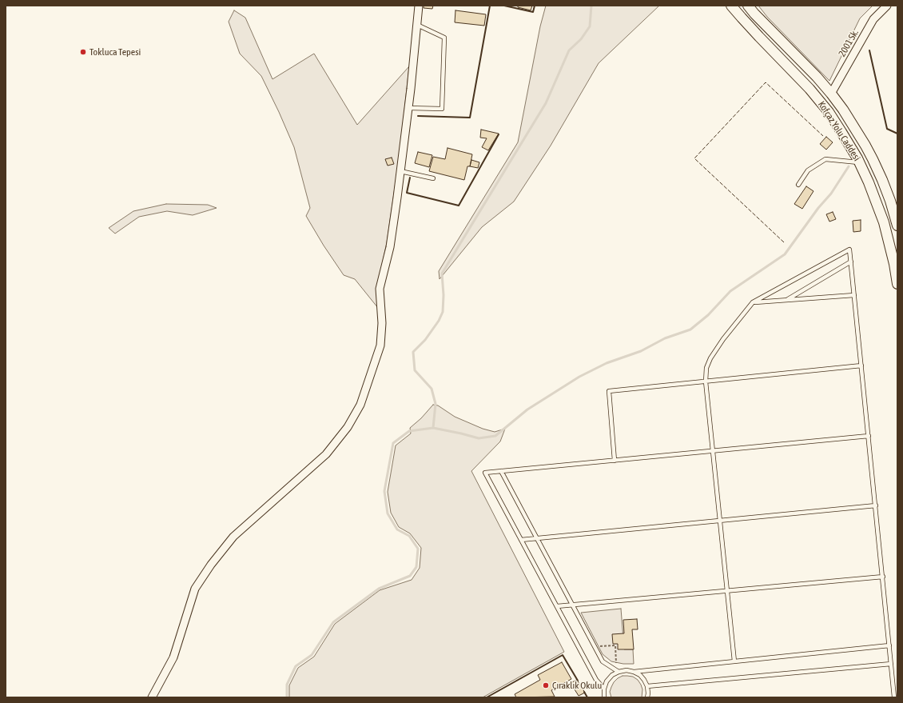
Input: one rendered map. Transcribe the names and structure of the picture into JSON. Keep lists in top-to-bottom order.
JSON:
{
  "streets": {
    "main road": ["Kofçaz Yolu Caddesi"],
    "street": ["2001 Sk."]
  },
  "crossings": [
    ["2001 Sk.", "Kofçaz Yolu Caddesi"]
  ],
  "places": ["Tokluca Tepesi", "Çıraklık Okulu"]
}
